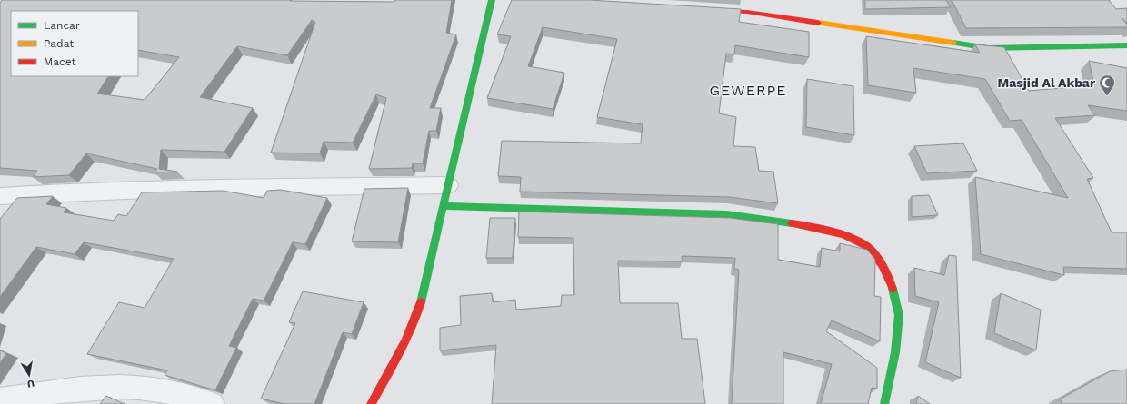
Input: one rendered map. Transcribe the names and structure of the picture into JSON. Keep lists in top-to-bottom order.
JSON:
{
  "districts": ["GEWERPE"],
  "places": {
    "mosque": ["Masjid Al Akbar"]
  },
  "legend": ["Lancar", "Padat", "Macet"],
  "north": "bottom"
}
